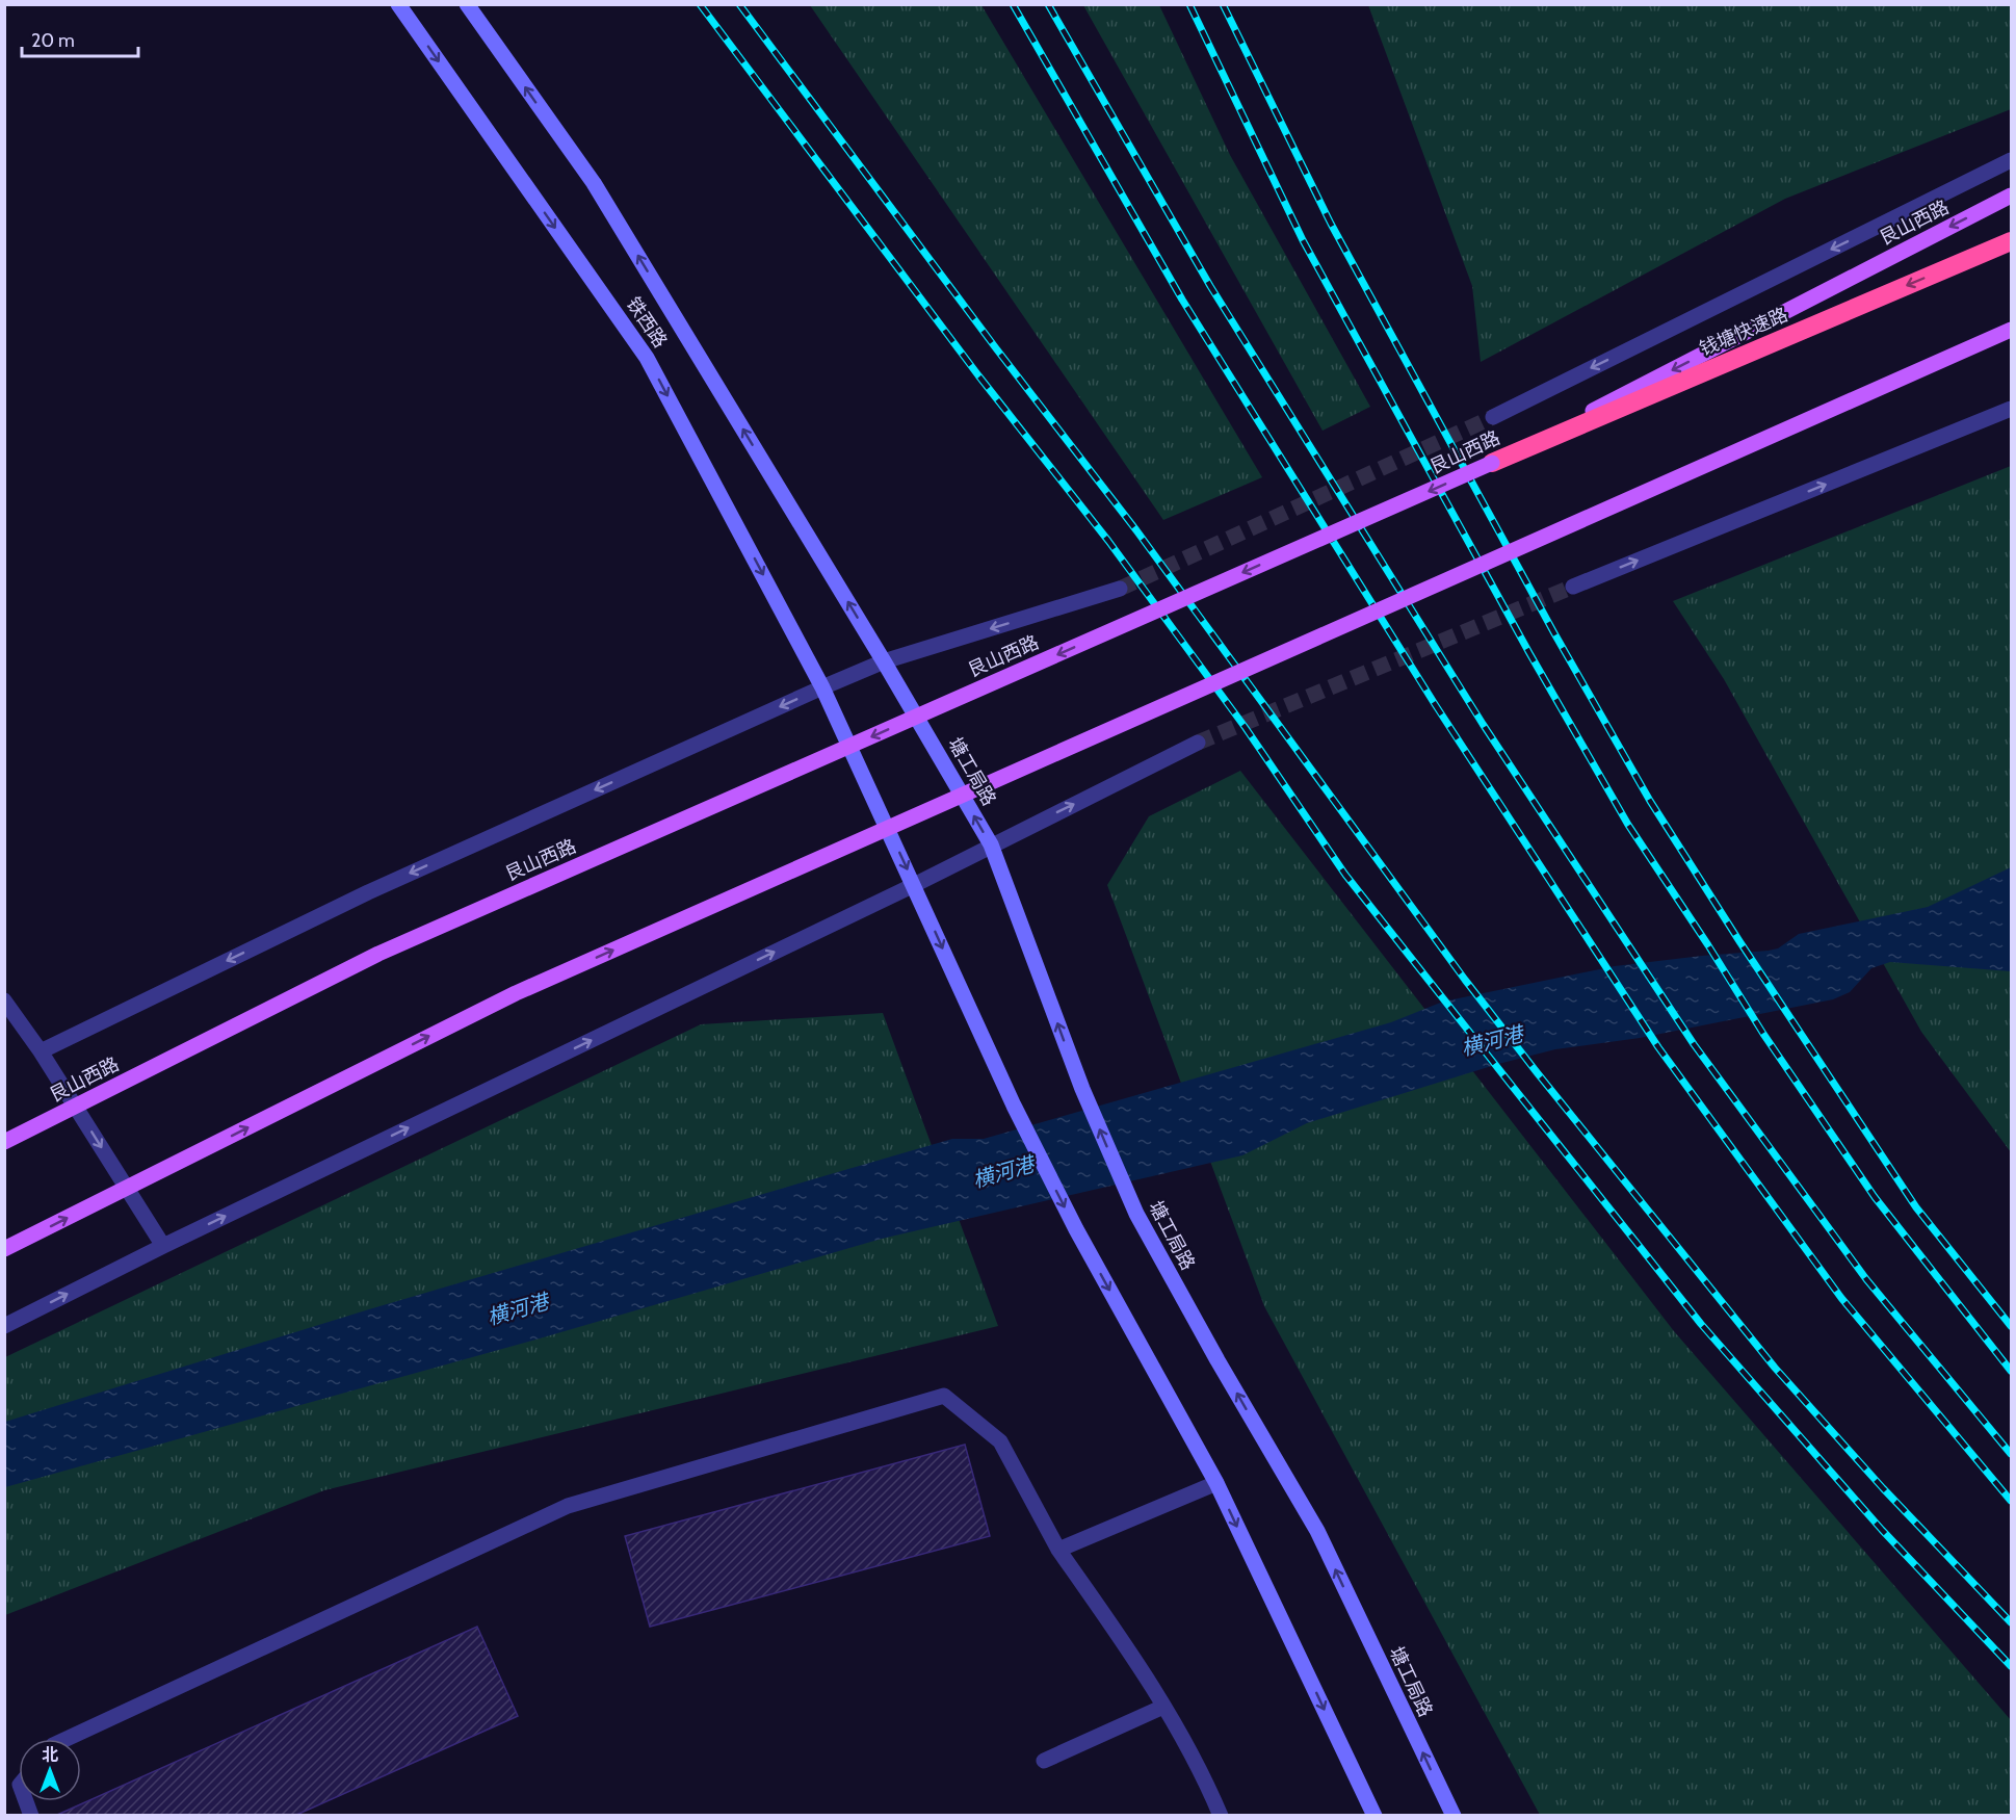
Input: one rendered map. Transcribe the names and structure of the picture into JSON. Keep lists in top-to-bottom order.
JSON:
{
  "streets": {
    "highway": ["钱塘快速路"],
    "main road": ["艮山西路", "铁西路", "塘工局路"]
  },
  "crossings": [
    ["艮山西路", "铁西路"],
    ["艮山西路", "钱塘快速路"],
    ["艮山西路", "塘工局路"],
    ["铁西路", "塘工局路"]
  ],
  "one_way": ["艮山西路", "钱塘快速路"],
  "water": ["横河港"],
  "scale_bar": "20 m",
  "north": "top"
}
